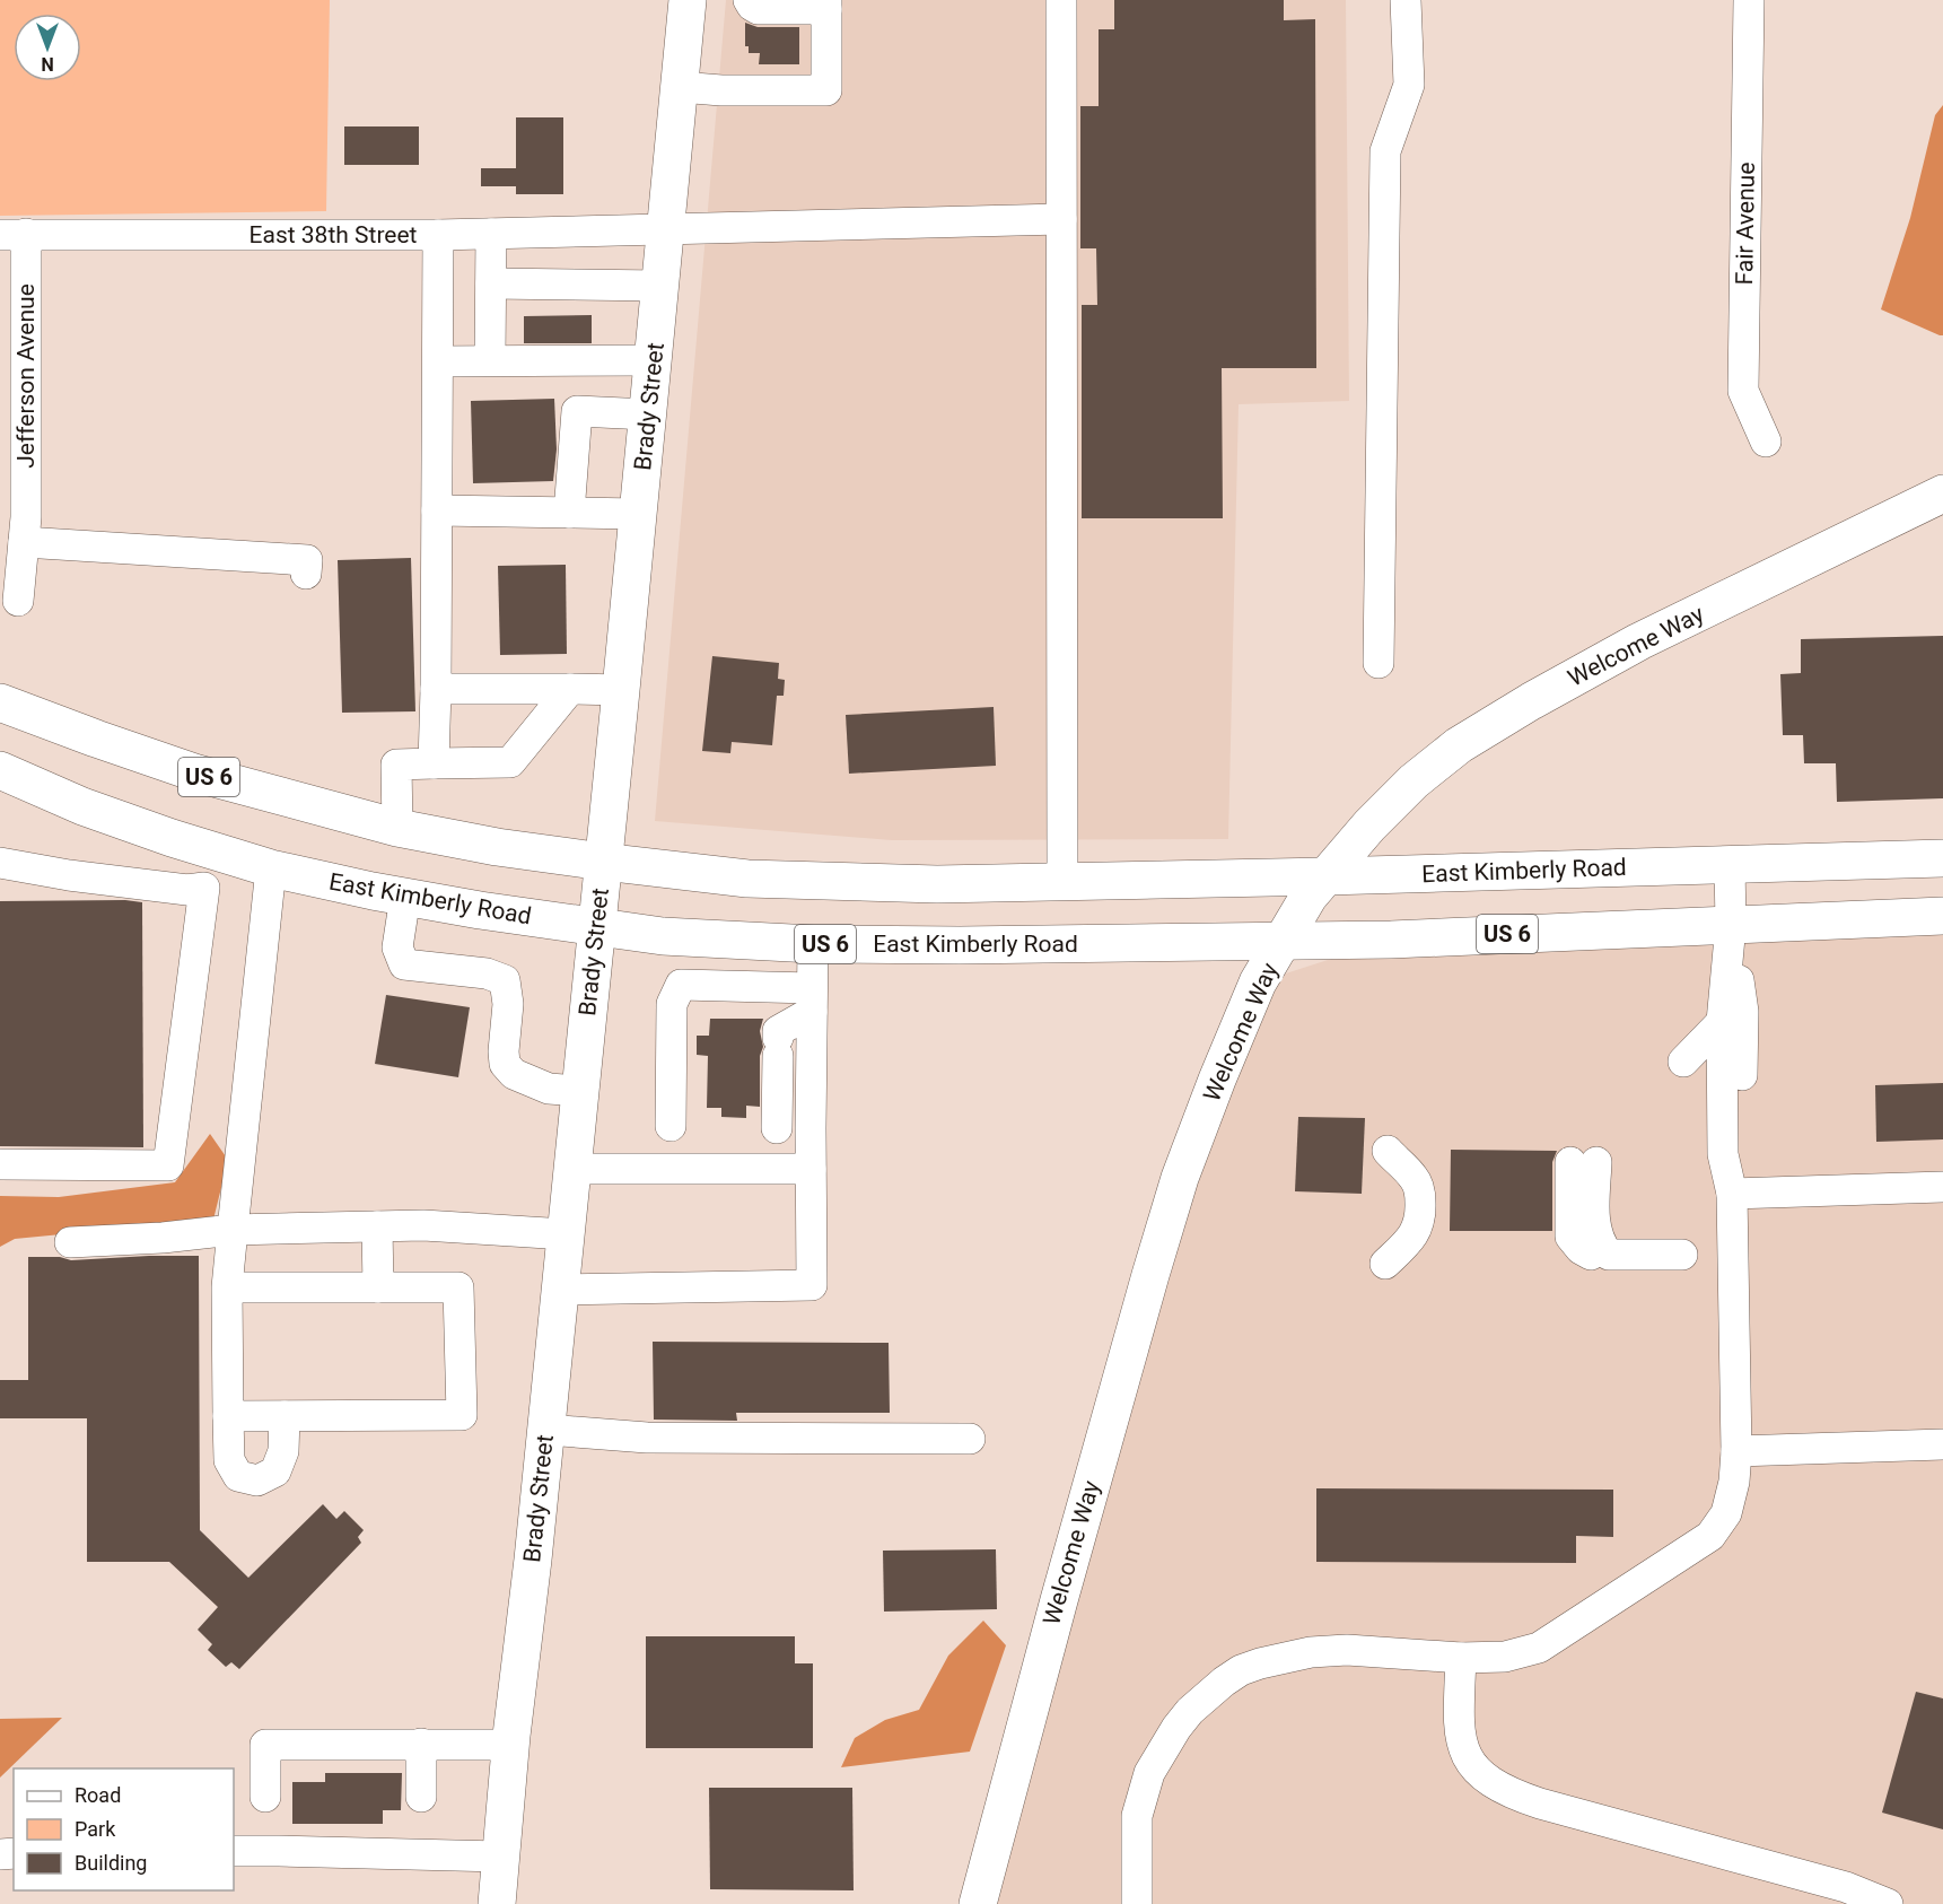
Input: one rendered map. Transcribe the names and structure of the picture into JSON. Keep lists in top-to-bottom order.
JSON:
{
  "streets": {
    "main road": [
      "Brady Street",
      "Welcome Way",
      "US 6",
      "East Kimberly Road"
    ],
    "street": ["Fair Avenue", "East 38th Street", "Jefferson Avenue"]
  },
  "crossings": [
    ["East 38th Street", "Jefferson Avenue"],
    ["East 38th Street", "Brady Street"],
    ["Brady Street", "East Kimberly Road"],
    ["Welcome Way", "East Kimberly Road"],
    ["US 6", "East Kimberly Road"]
  ],
  "legend": ["Road", "Park", "Building"],
  "north": "bottom"
}
